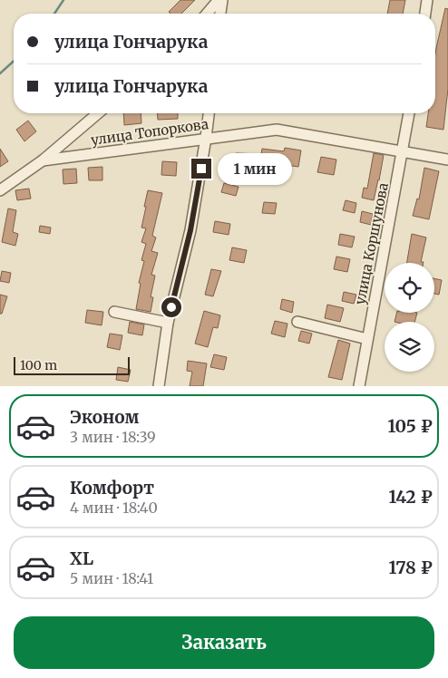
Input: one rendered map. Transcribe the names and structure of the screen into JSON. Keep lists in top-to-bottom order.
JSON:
{
  "streets": {
    "street": ["улица Топоркова", "улица Коршунова"]
  },
  "crossings": [
    ["улица Топоркова", "улица Коршунова"]
  ],
  "scale_bar": "100 m",
  "page": {
    "banner": ["улица Гончарука", "улица Гончарука"],
    "bubble": "1 мин",
    "scale": "100 m",
    "list": [
      {
        "name": "Эконом",
        "note": "3 мин · 18:39",
        "value": "105 ₽"
      },
      {
        "name": "Комфорт",
        "note": "4 мин · 18:40",
        "value": "142 ₽"
      },
      {
        "name": "XL",
        "note": "5 мин · 18:41",
        "value": "178 ₽"
      }
    ],
    "buttons": "Заказать"
  }
}
